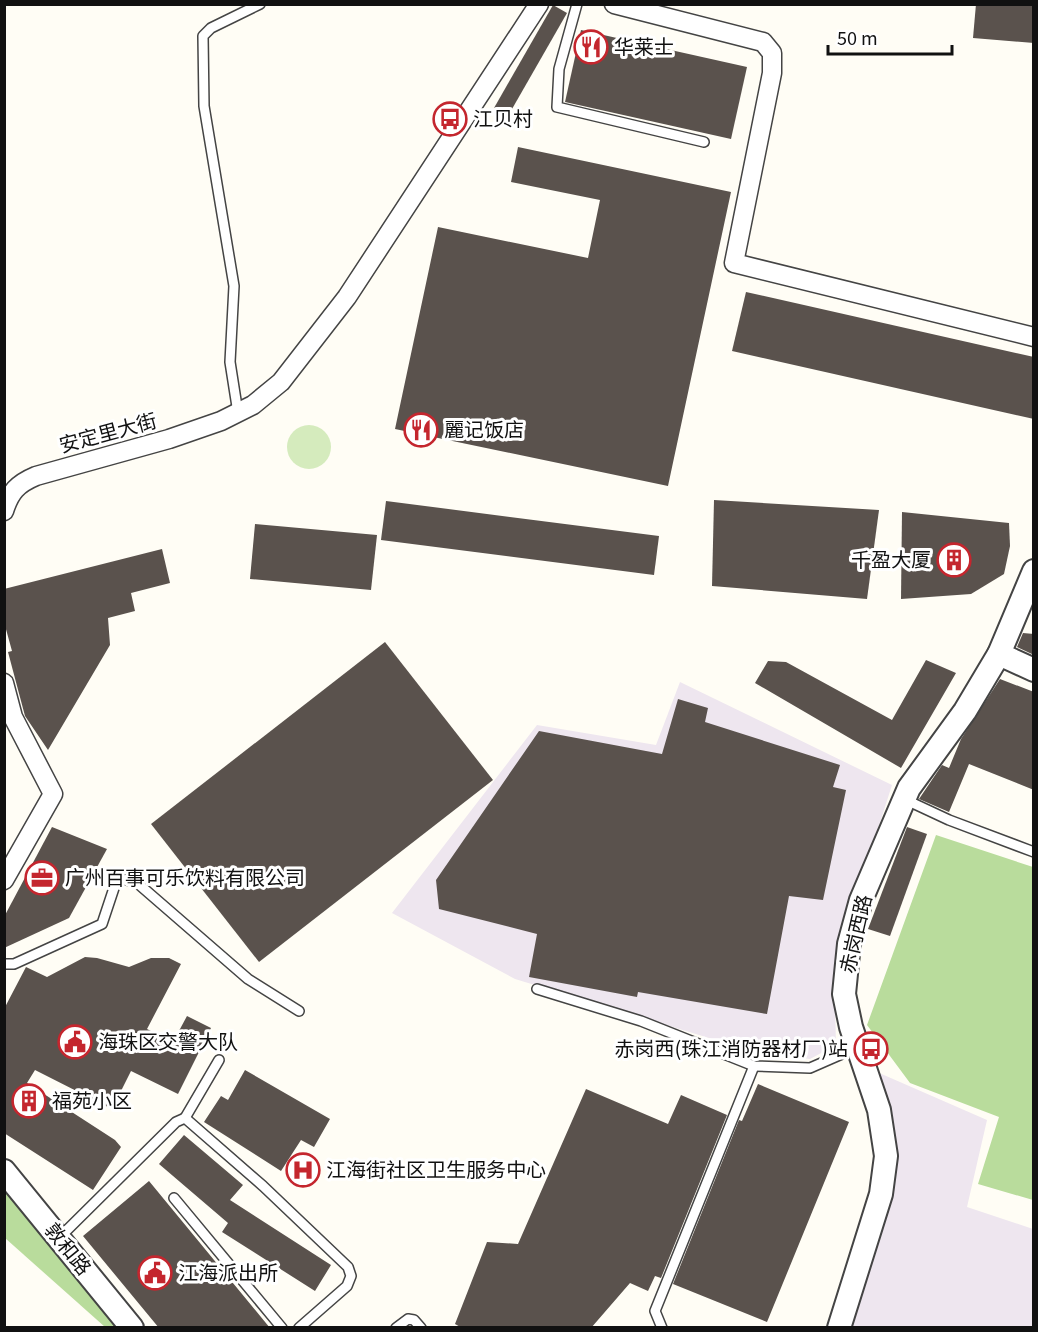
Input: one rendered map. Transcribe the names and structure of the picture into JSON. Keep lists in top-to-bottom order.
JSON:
{
  "streets": {
    "street": ["安定里大街", "赤岗西路", "敦和路"]
  },
  "places": {
    "restaurant": ["华莱士", "麗记饭店"],
    "bus stop": ["江贝村", "赤岗西(珠江消防器材厂)站"],
    "building": ["千盈大厦", "福苑小区"],
    "office": ["广州百事可乐饮料有限公司"],
    "public building": ["海珠区交警大队", "江海派出所"],
    "hospital": ["江海街社区卫生服务中心"]
  },
  "scale_bar": "50 m"
}
